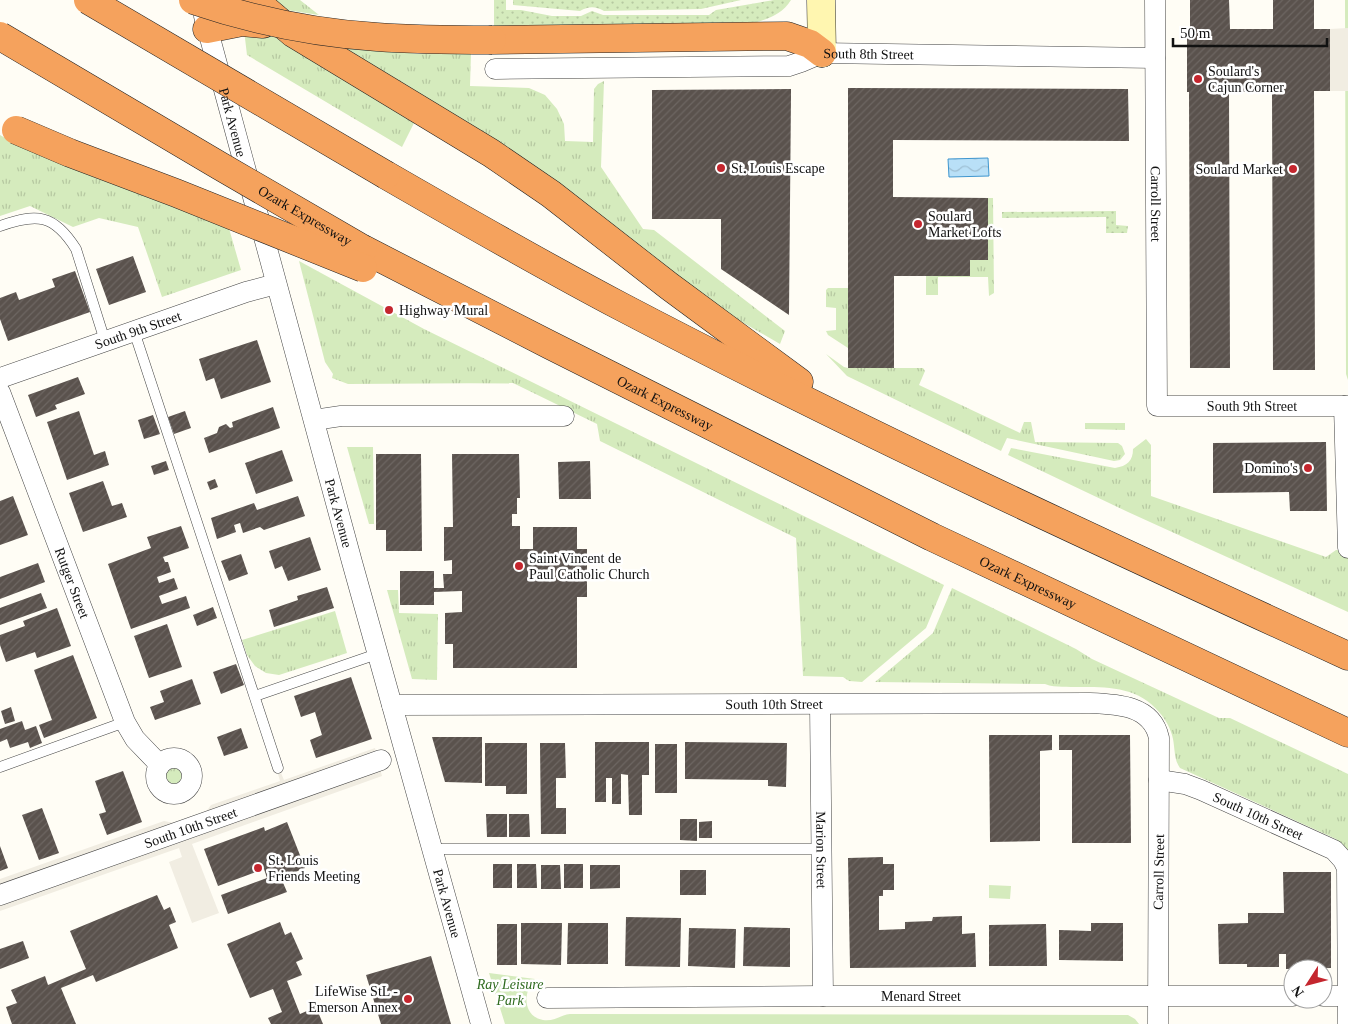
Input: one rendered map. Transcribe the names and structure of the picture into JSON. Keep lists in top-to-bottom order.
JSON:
{
  "streets": {
    "highway": ["Ozark Expressway"],
    "street": [
      "South 8th Street",
      "Park Avenue",
      "Carroll Street",
      "South 9th Street",
      "Rutger Street",
      "South 10th Street",
      "Marion Street",
      "Menard Street"
    ]
  },
  "crossings": [
    ["South 8th Street", "Carroll Street"],
    ["Park Avenue", "South 9th Street"],
    ["Park Avenue", "South 10th Street"],
    ["Carroll Street", "South 9th Street"],
    ["Carroll Street", "South 10th Street"],
    ["Carroll Street", "Menard Street"],
    ["South 10th Street", "Marion Street"],
    ["Marion Street", "Menard Street"]
  ],
  "parks": ["Ray Leisure Park"],
  "places": [
    "Soulard's Cajun Corner",
    "St. Louis Escape",
    "Soulard Market",
    "Soulard Market Lofts",
    "Highway Mural",
    "Domino's",
    "Saint Vincent de Paul Catholic Church",
    "St. Louis Friends Meeting",
    "LifeWise StL - Emerson Annex"
  ],
  "scale_bar": "50 m",
  "north": "bottom left"
}
